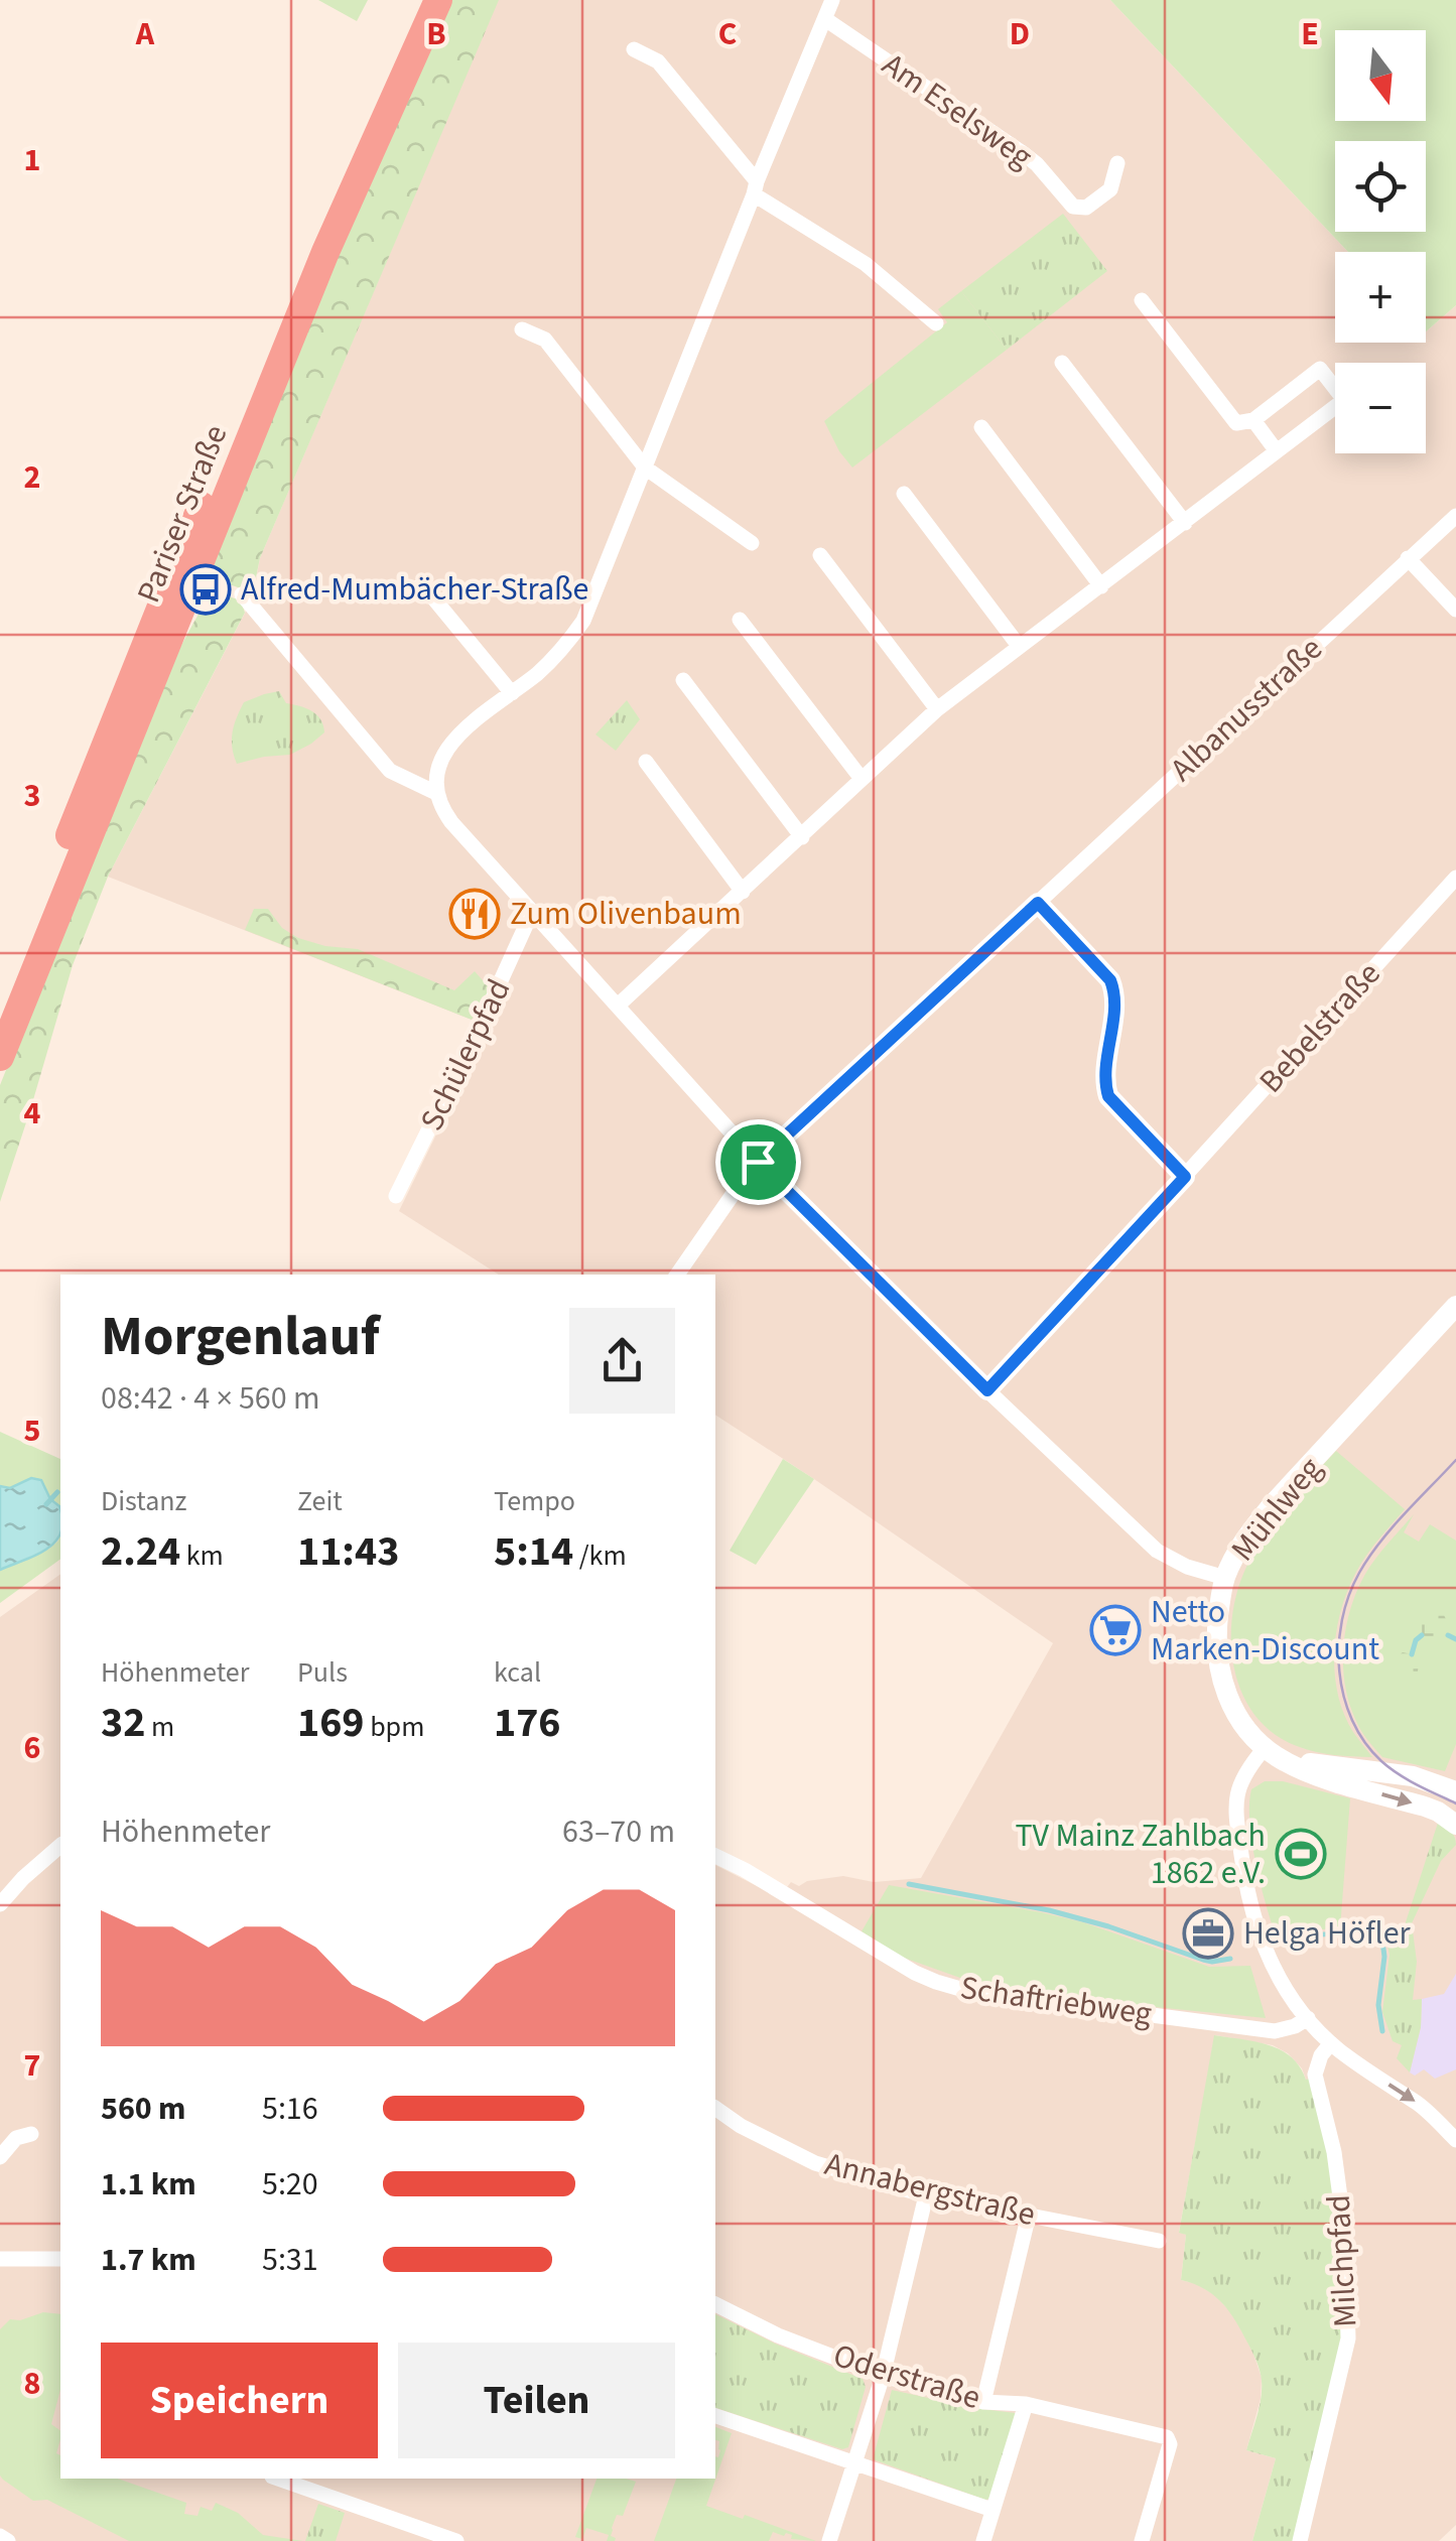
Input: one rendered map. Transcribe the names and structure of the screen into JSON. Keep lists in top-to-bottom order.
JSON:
{
  "streets": {
    "highway": ["Pariser Straße"],
    "street": [
      "Am Eselsweg",
      "Albanusstraße",
      "Bebelstraße",
      "Schülerpfad",
      "Mühlweg",
      "Schaftriebweg",
      "Annabergstraße",
      "Milchpfad",
      "Oderstraße"
    ]
  },
  "places": {
    "bus stop": ["Alfred-Mumbächer-Straße"],
    "restaurant": ["Zum Olivenbaum"],
    "supermarket": ["Netto Marken-Discount"],
    "sports": ["TV Mainz Zahlbach 1862 e.V."],
    "office": ["Helga Höfler"]
  },
  "north": "bottom",
  "page": {
    "map_buttons": ["+", "−"],
    "heading": ["Morgenlauf", "08:42 · 4 × 560 m"],
    "stats": [
      ["Distanz", "2.24 km"],
      ["Zeit", "11:43"],
      ["Tempo", "5:14 /km"],
      ["Höhenmeter", "32 m"],
      ["Puls", "169 bpm"],
      ["kcal", "176"]
    ],
    "chart": ["Höhenmeter", "63–70 m"],
    "list": [
      {
        "name": "560 m",
        "note": "5:16"
      },
      {
        "name": "1.1 km",
        "note": "5:20"
      },
      {
        "name": "1.7 km",
        "note": "5:31"
      }
    ],
    "buttons": ["Speichern", "Teilen"]
  },
  "grid": {
    "columns": [
      "A",
      "B",
      "C",
      "D",
      "E"
    ],
    "rows": [
      "1",
      "2",
      "3",
      "4",
      "5",
      "6",
      "7",
      "8"
    ]
  }
}
